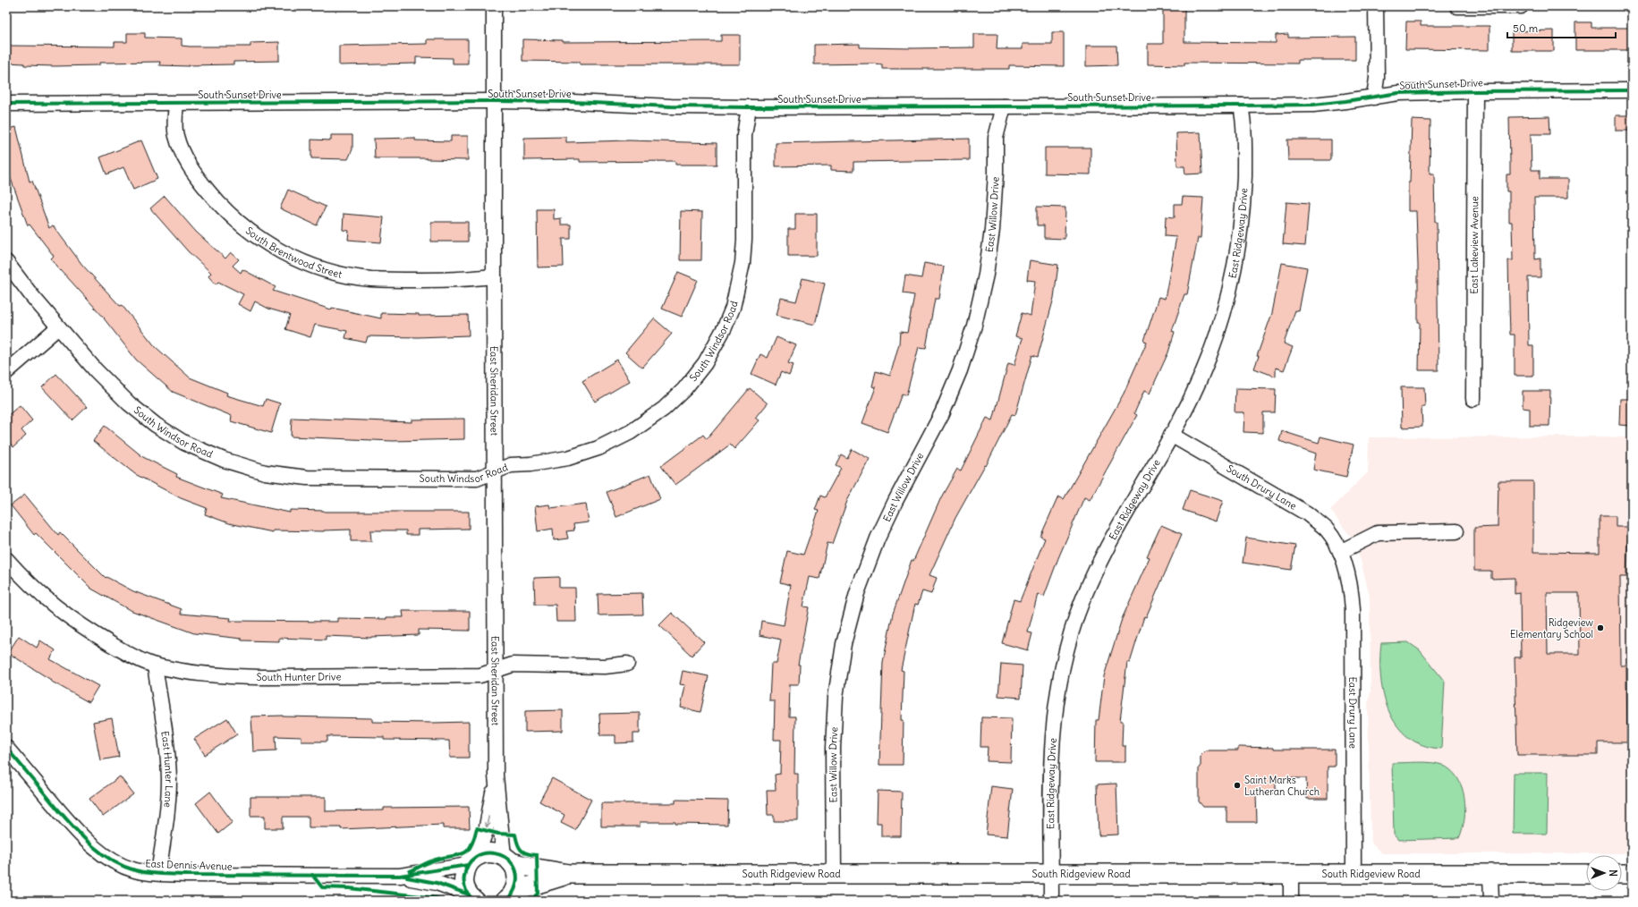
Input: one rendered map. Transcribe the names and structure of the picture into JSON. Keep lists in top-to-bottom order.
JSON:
{
  "streets": {
    "main road": ["South Ridgeview Road"],
    "street": [
      "South Sunset Drive",
      "East Willow Drive",
      "East Ridgeway Drive",
      "East Lakeview Avenue",
      "South Brentwood Street",
      "South Windsor Road",
      "East Sheridan Street",
      "South Drury Lane",
      "South Hunter Drive",
      "East Drury Lane",
      "East Hunter Lane",
      "East Dennis Avenue"
    ]
  },
  "crossings": [
    ["South Sunset Drive", "East Willow Drive"],
    ["South Sunset Drive", "East Ridgeway Drive"],
    ["South Sunset Drive", "East Lakeview Avenue"],
    ["South Sunset Drive", "South Brentwood Street"],
    ["South Sunset Drive", "South Windsor Road"],
    ["South Sunset Drive", "East Sheridan Street"],
    ["East Willow Drive", "South Ridgeview Road"],
    ["East Ridgeway Drive", "South Drury Lane"],
    ["East Ridgeway Drive", "South Ridgeview Road"],
    ["South Brentwood Street", "East Sheridan Street"],
    ["South Windsor Road", "East Sheridan Street"],
    ["East Sheridan Street", "South Hunter Drive"],
    ["East Sheridan Street", "East Dennis Avenue"],
    ["East Sheridan Street", "South Ridgeview Road"],
    ["South Drury Lane", "East Drury Lane"],
    ["South Hunter Drive", "East Hunter Lane"],
    ["East Drury Lane", "South Ridgeview Road"],
    ["East Hunter Lane", "East Dennis Avenue"],
    ["East Dennis Avenue", "South Ridgeview Road"]
  ],
  "places": ["Ridgeview Elementary School", "Saint Marks Lutheran Church"],
  "scale_bar": "50 m",
  "north": "right"
}
